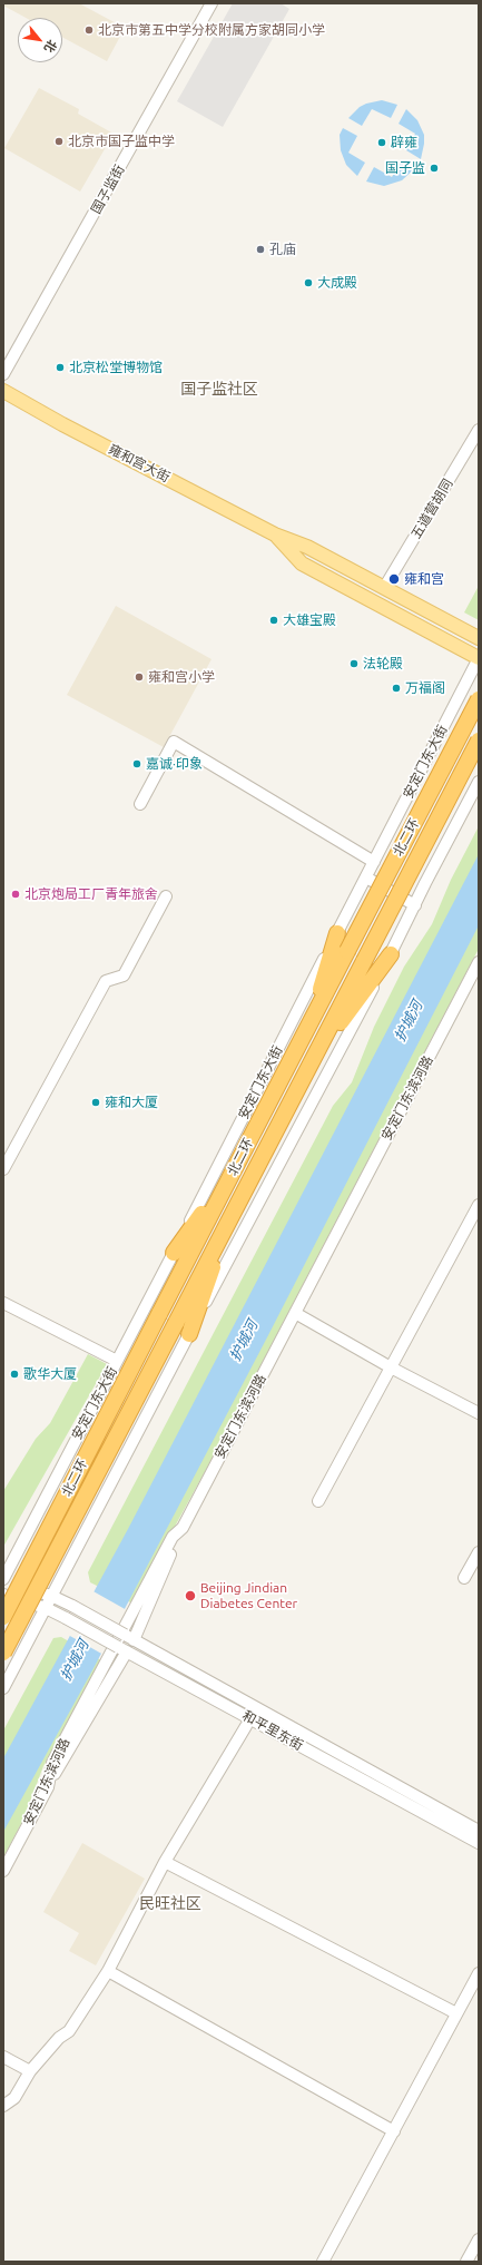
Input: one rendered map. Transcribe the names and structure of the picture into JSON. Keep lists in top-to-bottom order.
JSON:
{
  "streets": {
    "highway": ["北二环"],
    "main road": ["雍和宫大街"],
    "street": [
      "国子监街",
      "五道营胡同",
      "安定门东大街",
      "安定门东滨河路",
      "和平里东街"
    ]
  },
  "crossings": [
    ["雍和宫大街", "五道营胡同"],
    ["雍和宫大街", "安定门东大街"],
    ["安定门东大街", "和平里东街"]
  ],
  "districts": ["国子监社区", "民旺社区"],
  "water": ["护城河"],
  "places": [
    "北京市第五中学分校附属方家胡同小学",
    "北京市国子监中学",
    "辟雍",
    "国子监",
    "孔庙",
    "大成殿",
    "北京松堂博物馆",
    "雍和宫",
    "大雄宝殿",
    "法轮殿",
    "雍和宫小学",
    "万福阁",
    "嘉诚·印象",
    "北京炮局工厂青年旅舍",
    "雍和大厦",
    "歌华大厦",
    "Beijing Jindian Diabetes Center"
  ],
  "north": "bottom right"
}
